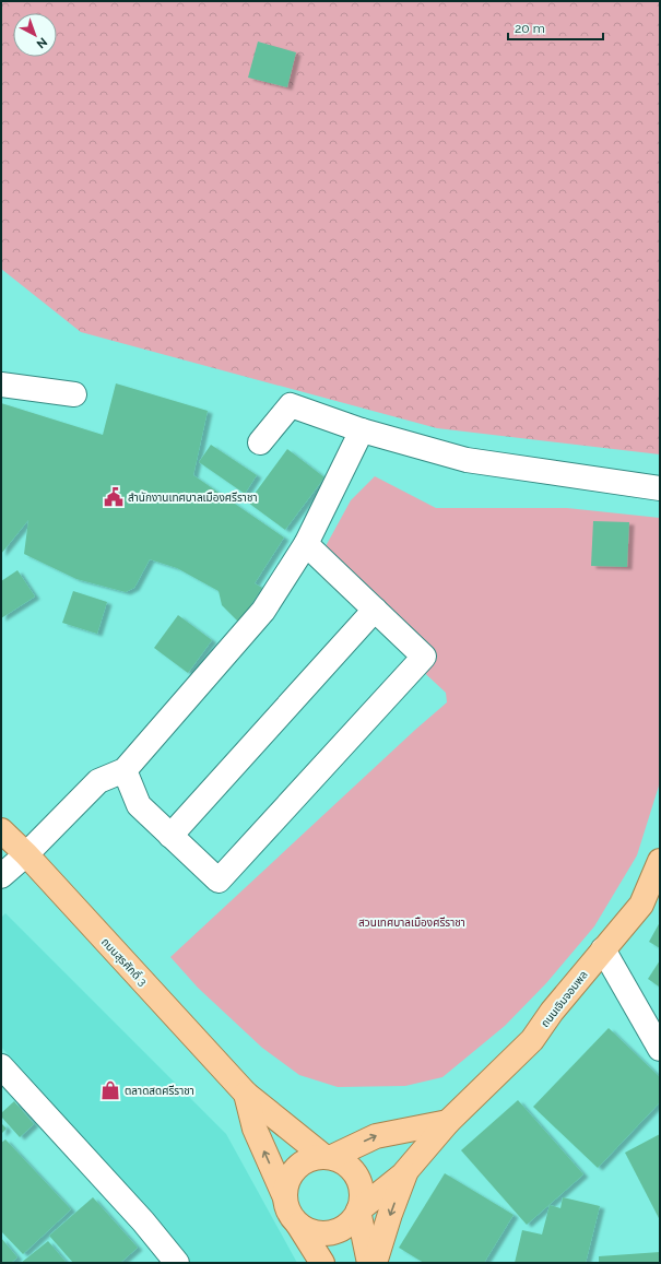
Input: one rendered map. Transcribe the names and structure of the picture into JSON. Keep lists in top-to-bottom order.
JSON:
{
  "streets": {
    "main road": ["ถนนสุรศักดิ์ 3", "ถนนเจิมจอมพล"]
  },
  "crossings": [
    ["ถนนสุรศักดิ์ 3", "ถนนเจิมจอมพล"]
  ],
  "parks": ["สวนเทศบาลเมืองศรีราชา"],
  "places": {
    "public building": ["สำนักงานเทศบาลเมืองศรีราชา"],
    "shop": ["ตลาดสดศรีราชา"]
  },
  "scale_bar": "20 m",
  "north": "bottom right"
}
